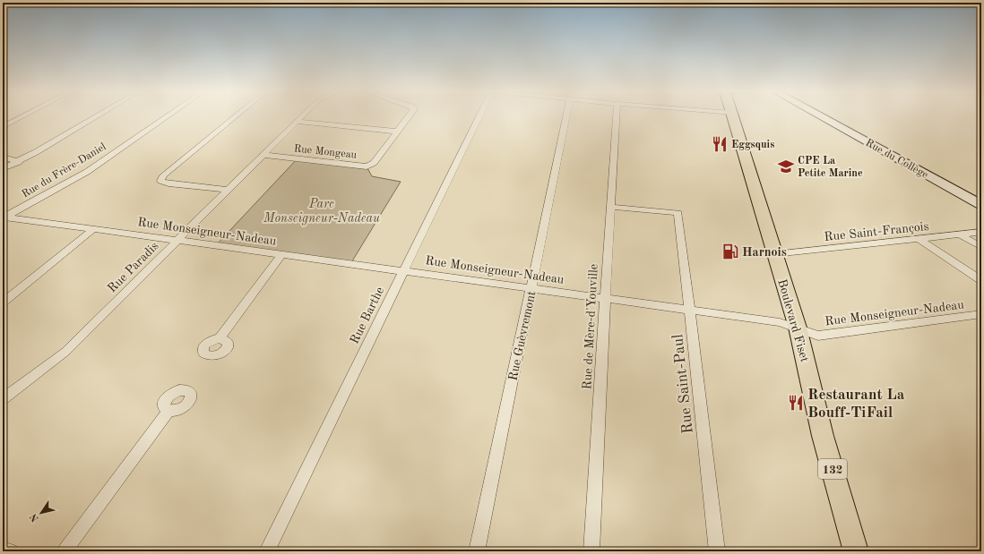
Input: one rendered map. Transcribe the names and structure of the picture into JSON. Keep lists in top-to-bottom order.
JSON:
{
  "streets": {
    "main road": ["Boulevard Fiset", "132"],
    "street": [
      "Rue Mongeau",
      "Rue du Collège",
      "Rue du Frère-Daniel",
      "Rue Monseigneur-Nadeau",
      "Rue Saint-François",
      "Rue Paradis",
      "Rue Barthe",
      "Rue de Mère-d'Youville",
      "Rue Guèvremont",
      "Rue Saint-Paul"
    ]
  },
  "crossings": [
    ["Rue Mongeau", "Rue Paradis"],
    ["Rue du Frère-Daniel", "Rue Monseigneur-Nadeau"],
    ["Rue Monseigneur-Nadeau", "Rue Paradis"],
    ["Rue Monseigneur-Nadeau", "Rue Barthe"],
    ["Rue Monseigneur-Nadeau", "Boulevard Fiset"],
    ["Rue Monseigneur-Nadeau", "Rue de Mère-d'Youville"],
    ["Rue Monseigneur-Nadeau", "Rue Guèvremont"],
    ["Rue Monseigneur-Nadeau", "Rue Saint-Paul"],
    ["Rue Saint-François", "Boulevard Fiset"],
    ["Rue de Mère-d'Youville", "Rue Saint-Paul"]
  ],
  "parks": ["Parc Monseigneur-Nadeau"],
  "places": {
    "restaurant": ["Eggsquis", "Restaurant La Bouff-TiFail"],
    "school or university": ["CPE La Petite Marine"],
    "fuel station": ["Harnois"]
  },
  "north": "bottom left"
}
